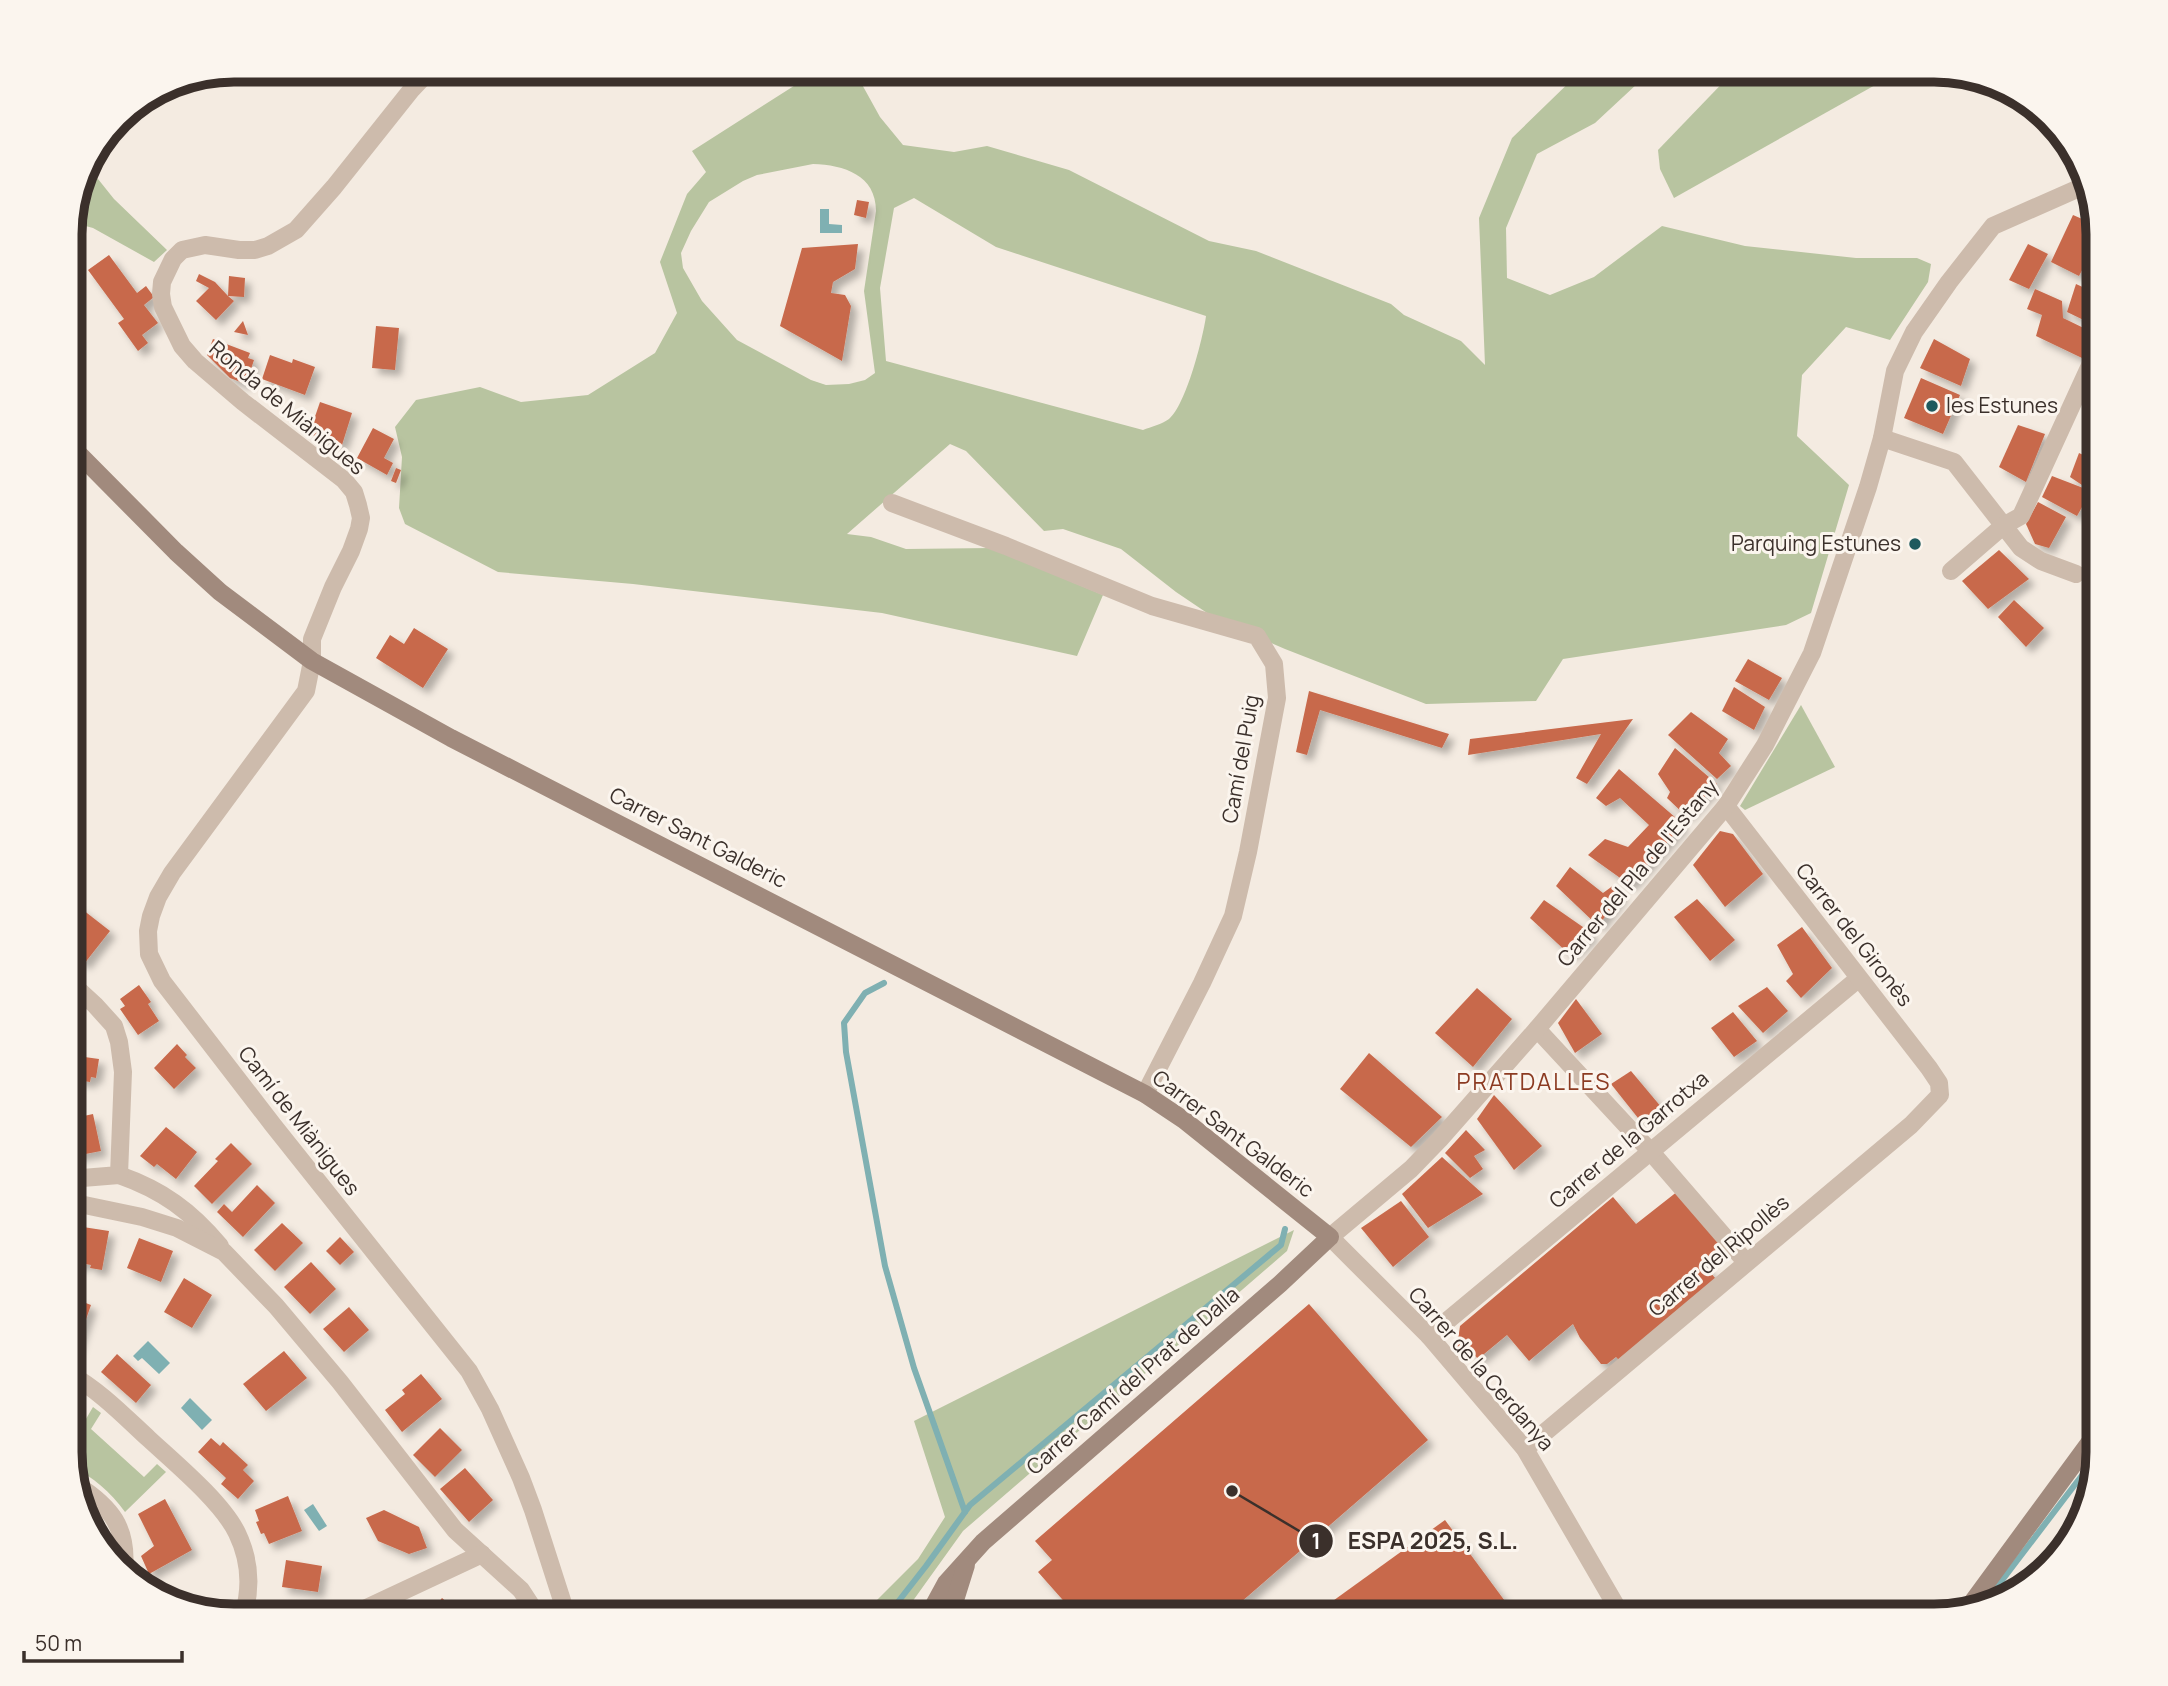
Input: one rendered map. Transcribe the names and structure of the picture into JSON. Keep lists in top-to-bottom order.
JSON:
{
  "streets": {
    "street": [
      "Ronda de Miànigues",
      "Camí del Puig",
      "Carrer Sant Galderic",
      "Carrer del Pla de l'Estany",
      "Carrer del Gironès",
      "Camí de Miànigues",
      "Carrer de la Garrotxa",
      "Carrer del Ripollès",
      "Carrer de la Cerdanya",
      "Carrer Camí del Prat de Dalla"
    ]
  },
  "crossings": [
    ["Ronda de Miànigues", "Camí de Miànigues"],
    ["Camí del Puig", "Carrer Sant Galderic"],
    ["Carrer Sant Galderic", "Carrer del Pla de l'Estany"],
    ["Carrer Sant Galderic", "Camí de Miànigues"],
    ["Carrer Sant Galderic", "Carrer de la Cerdanya"],
    ["Carrer Sant Galderic", "Carrer Camí del Prat de Dalla"],
    ["Carrer del Pla de l'Estany", "Carrer del Gironès"],
    ["Carrer del Pla de l'Estany", "Carrer de la Cerdanya"],
    ["Carrer del Pla de l'Estany", "Carrer Camí del Prat de Dalla"],
    ["Carrer del Gironès", "Carrer de la Garrotxa"],
    ["Carrer del Gironès", "Carrer del Ripollès"],
    ["Carrer de la Garrotxa", "Carrer de la Cerdanya"],
    ["Carrer del Ripollès", "Carrer de la Cerdanya"],
    ["Carrer de la Cerdanya", "Carrer Camí del Prat de Dalla"]
  ],
  "districts": ["PRATDALLES"],
  "places": ["les Estunes", "Parquing Estunes", "ESPA 2025, S.L."],
  "scale_bar": "50 m"
}
